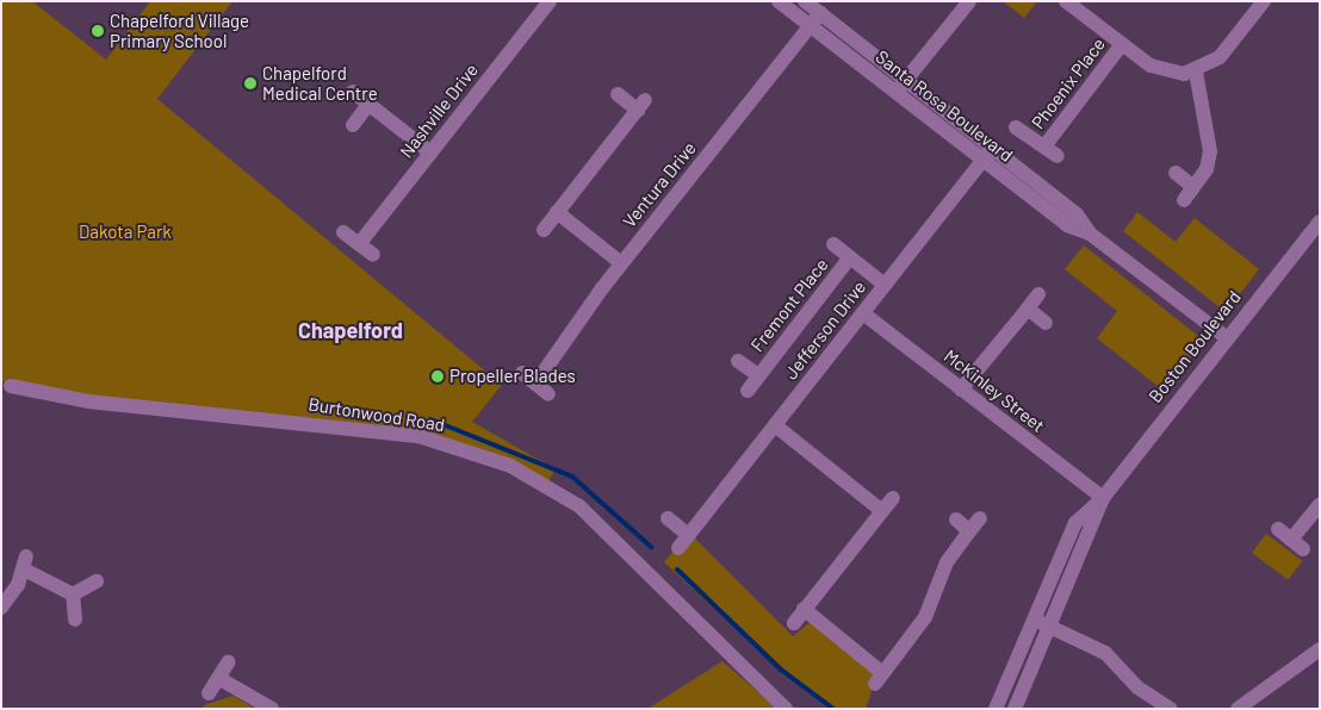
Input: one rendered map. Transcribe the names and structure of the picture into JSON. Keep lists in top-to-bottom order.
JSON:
{
  "streets": {
    "street": [
      "Phoenix Place",
      "Santa Rosa Boulevard",
      "Nashville Drive",
      "Ventura Drive",
      "Fremont Place",
      "Jefferson Drive",
      "Boston Boulevard",
      "McKinley Street",
      "Burtonwood Road"
    ]
  },
  "crossings": [
    ["Santa Rosa Boulevard", "Ventura Drive"],
    ["Santa Rosa Boulevard", "Jefferson Drive"],
    ["Santa Rosa Boulevard", "Boston Boulevard"],
    ["Fremont Place", "Jefferson Drive"],
    ["Jefferson Drive", "McKinley Street"],
    ["Boston Boulevard", "McKinley Street"]
  ],
  "districts": ["Chapelford"],
  "parks": ["Dakota Park"],
  "places": ["Chapelford Village Primary School", "Chapelford Medical Centre", "Propeller Blades"]
}
